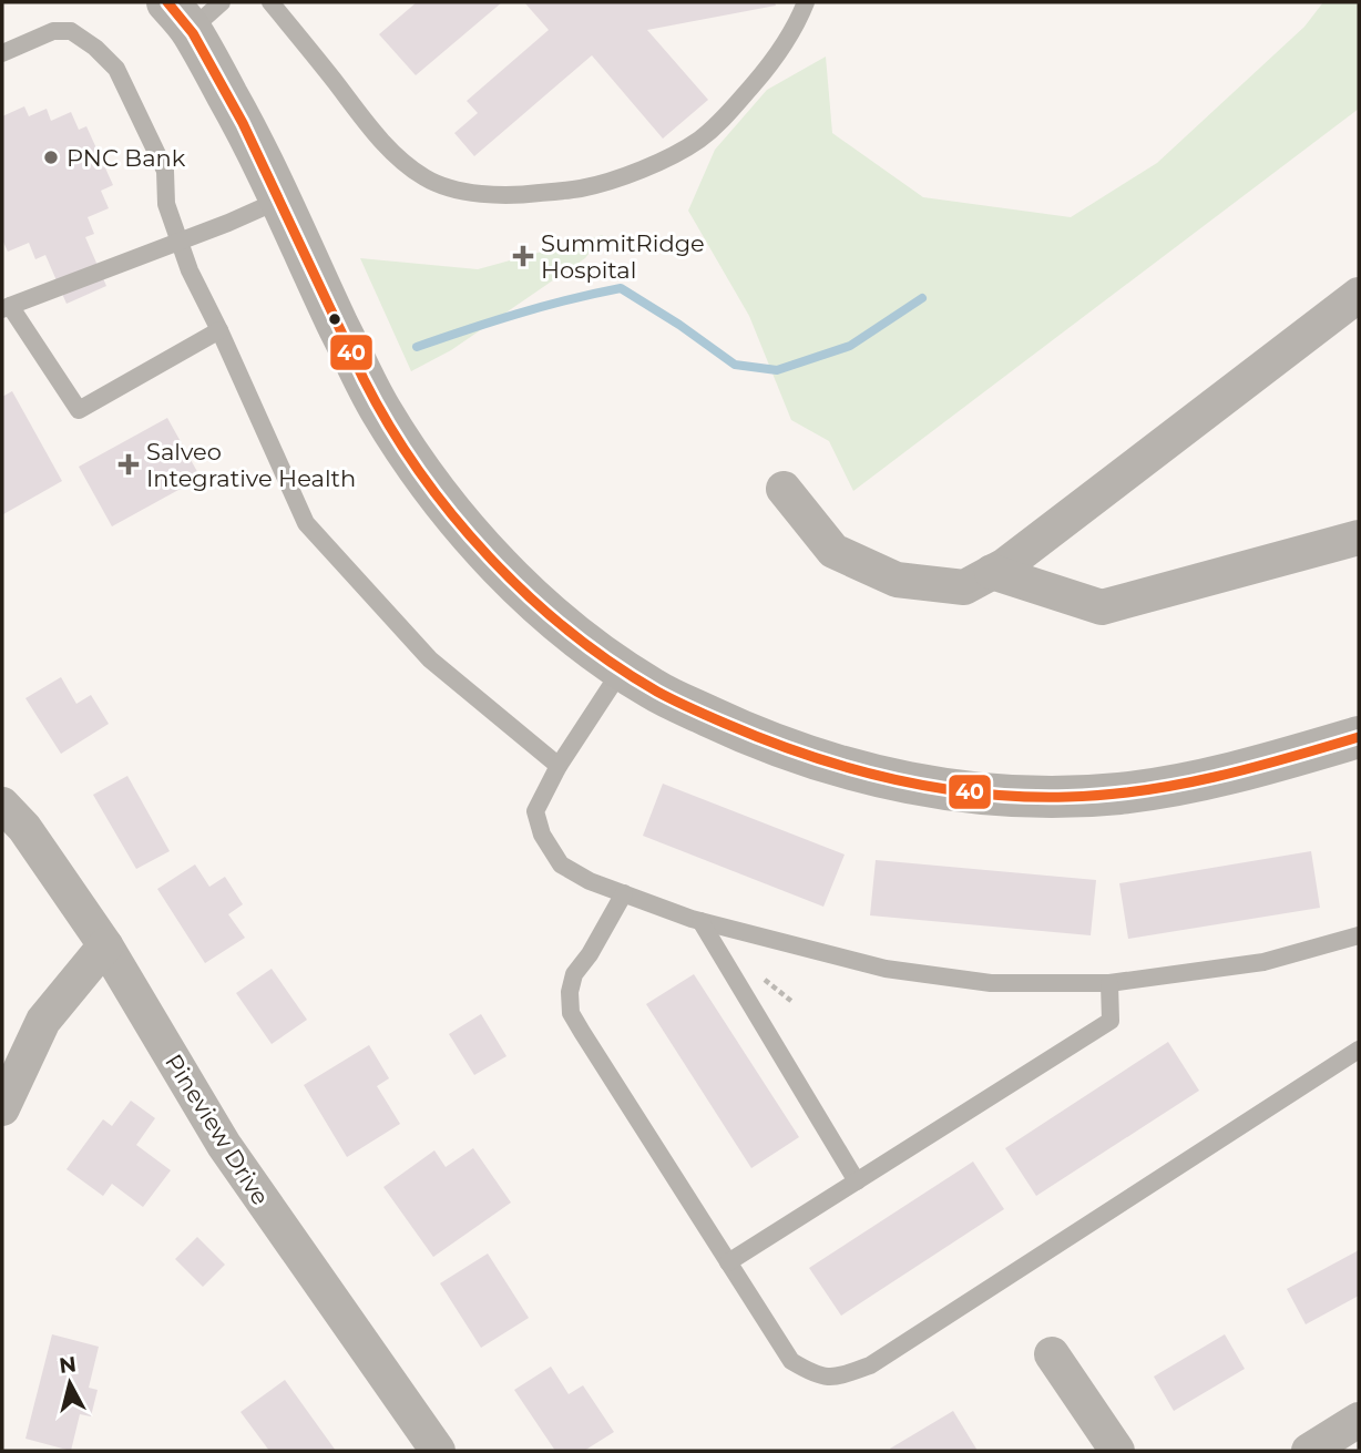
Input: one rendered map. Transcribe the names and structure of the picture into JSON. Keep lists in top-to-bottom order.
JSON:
{
  "streets": {
    "street": ["Pineview Drive"]
  },
  "places": {
    "other": ["PNC Bank"],
    "health": ["SummitRidge Hospital", "Salveo Integrative Health"]
  },
  "lines": ["transit line 40"],
  "north": "top"
}
